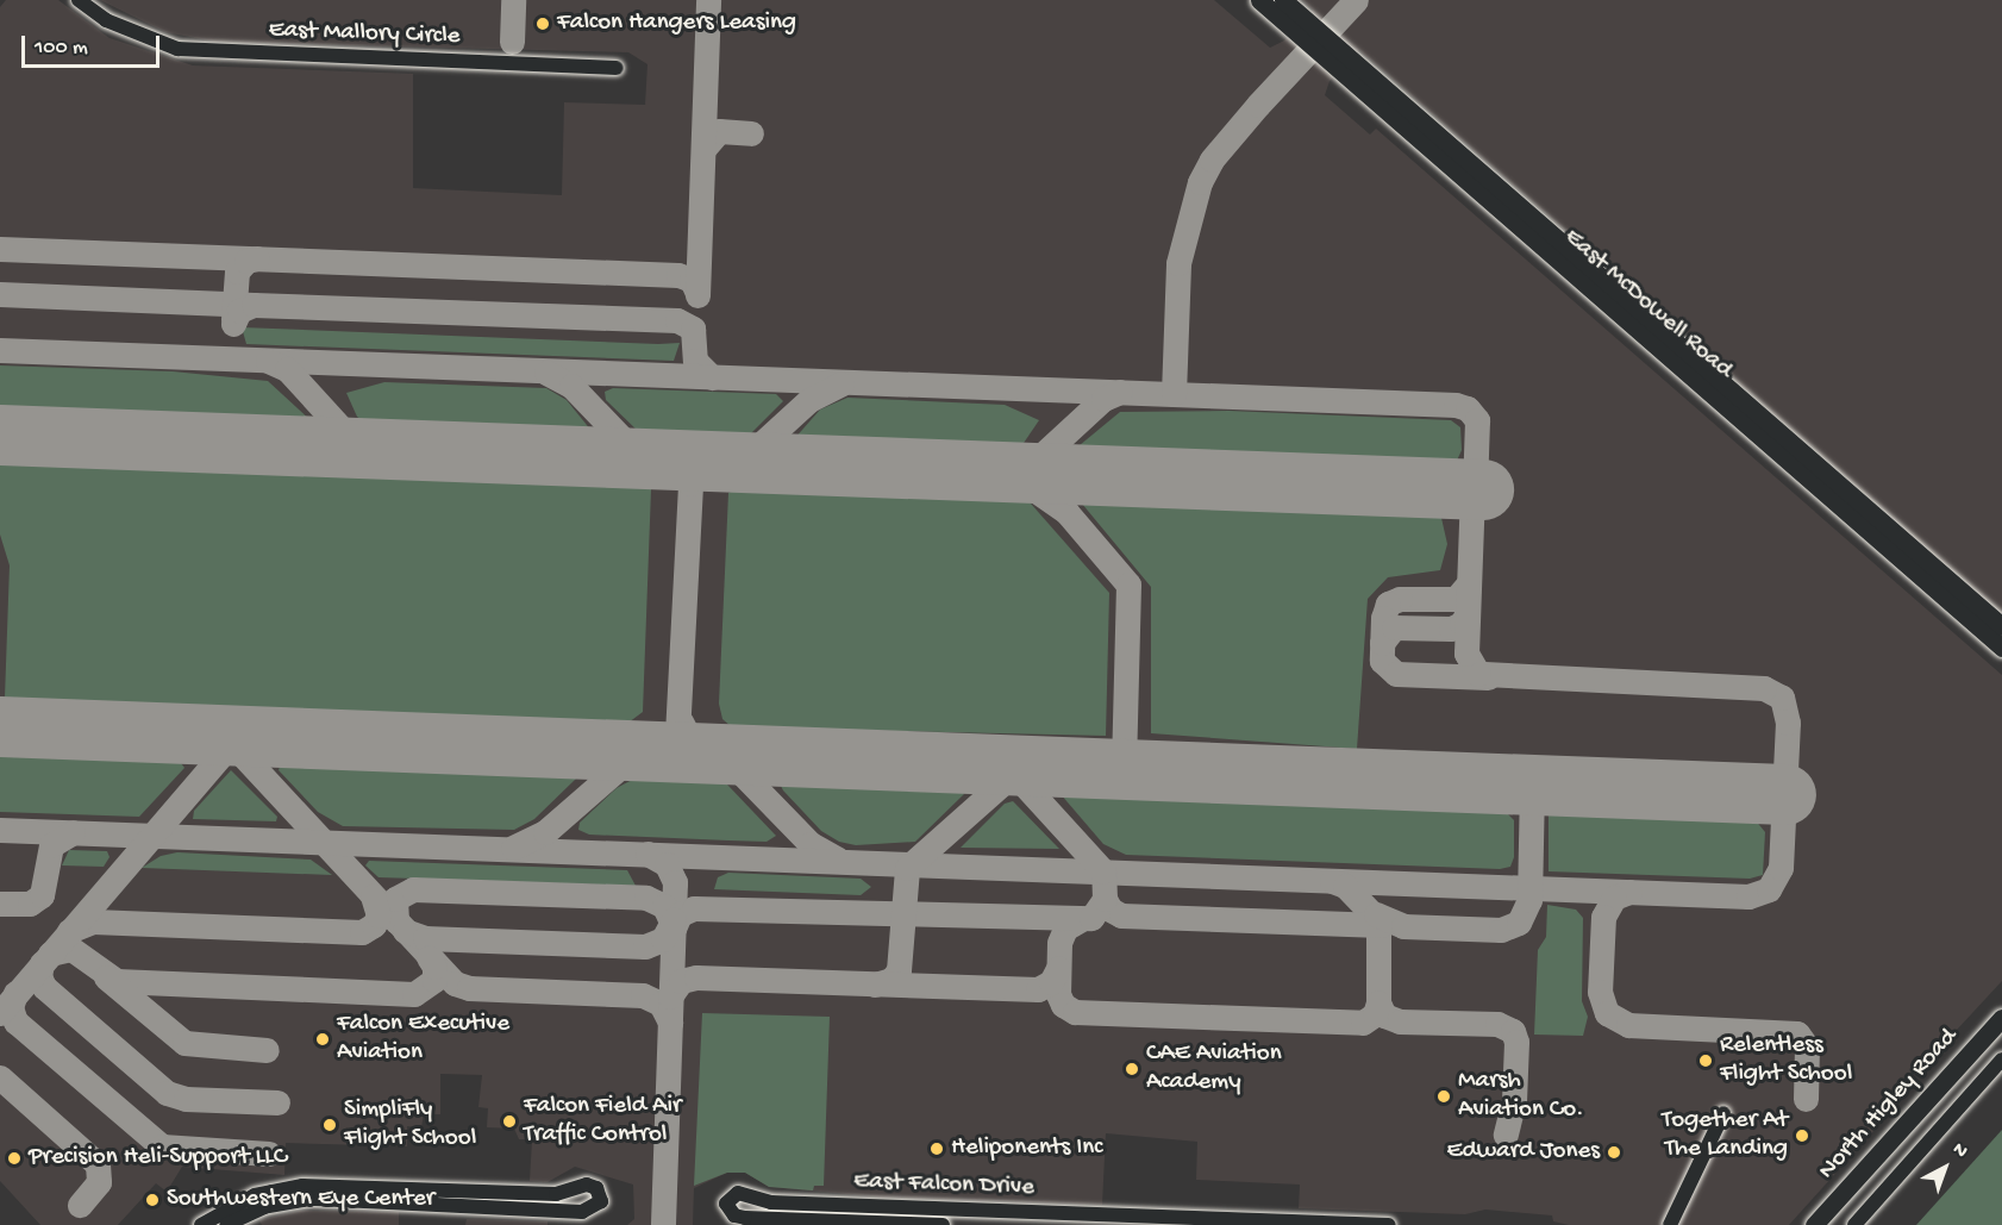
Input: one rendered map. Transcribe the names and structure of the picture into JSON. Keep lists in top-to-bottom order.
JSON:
{
  "streets": {
    "main road": ["East McDowell Road", "North Higley Road"],
    "street": ["East Mallory Circle", "East Falcon Drive"]
  },
  "places": [
    "Falcon Hangers Leasing",
    "Falcon Executive Aviation",
    "Relentless Flight School",
    "CAE Aviation Academy",
    "Marsh Aviation Co.",
    "Falcon Field Air Traffic Control",
    "SimpliFly Flight School",
    "Together At The Landing",
    "Heliponents Inc",
    "Edward Jones",
    "Precision Heli-Support LLC",
    "Southwestern Eye Center"
  ],
  "scale_bar": "100 m",
  "north": "top right"
}
